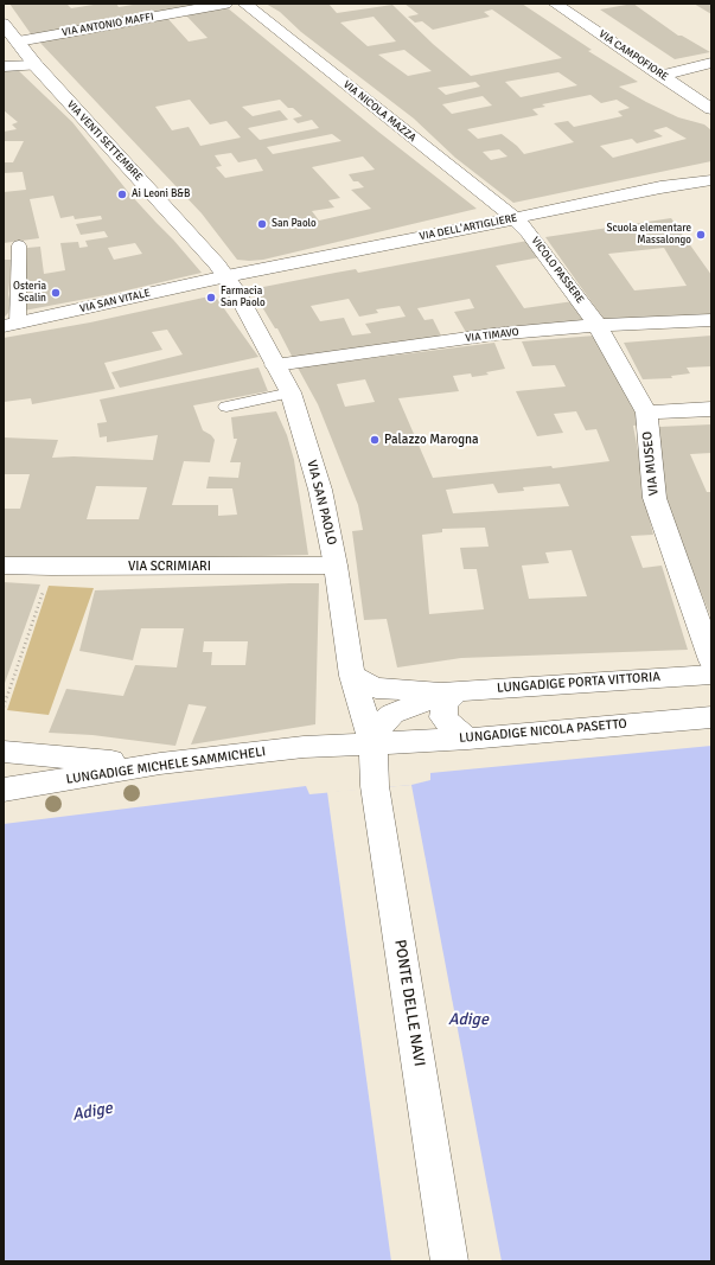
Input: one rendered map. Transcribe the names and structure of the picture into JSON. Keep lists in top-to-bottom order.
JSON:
{
  "streets": {
    "street": [
      "VIA ANTONIO MAFFI",
      "VIA CAMPOFIORE",
      "VIA NICOLA MAZZA",
      "VIA VENTI SETTEMBRE",
      "VIA DELL'ARTIGLIERE",
      "VICOLO PASSERE",
      "VIA SAN VITALE",
      "VIA TIMAVO",
      "VIA MUSEO",
      "VIA SAN PAOLO",
      "VIA SCRIMIARI",
      "LUNGADIGE PORTA VITTORIA",
      "LUNGADIGE NICOLA PASETTO",
      "LUNGADIGE MICHELE SAMMICHELI",
      "PONTE DELLE NAVI"
    ]
  },
  "crossings": [
    ["VIA ANTONIO MAFFI", "VIA VENTI SETTEMBRE"],
    ["VIA NICOLA MAZZA", "VIA DELL'ARTIGLIERE"],
    ["VIA NICOLA MAZZA", "VICOLO PASSERE"],
    ["VIA VENTI SETTEMBRE", "VIA DELL'ARTIGLIERE"],
    ["VIA VENTI SETTEMBRE", "VIA SAN VITALE"],
    ["VIA VENTI SETTEMBRE", "VIA SAN PAOLO"],
    ["VIA DELL'ARTIGLIERE", "VICOLO PASSERE"],
    ["VIA DELL'ARTIGLIERE", "VIA SAN VITALE"],
    ["VIA DELL'ARTIGLIERE", "VIA SAN PAOLO"],
    ["VICOLO PASSERE", "VIA TIMAVO"],
    ["VICOLO PASSERE", "VIA MUSEO"],
    ["VIA SAN VITALE", "VIA SAN PAOLO"],
    ["VIA TIMAVO", "VIA MUSEO"],
    ["VIA TIMAVO", "VIA SAN PAOLO"],
    ["VIA SAN PAOLO", "VIA SCRIMIARI"],
    ["VIA SAN PAOLO", "LUNGADIGE PORTA VITTORIA"],
    ["VIA SAN PAOLO", "LUNGADIGE NICOLA PASETTO"],
    ["VIA SAN PAOLO", "LUNGADIGE MICHELE SAMMICHELI"],
    ["VIA SAN PAOLO", "PONTE DELLE NAVI"],
    ["LUNGADIGE PORTA VITTORIA", "LUNGADIGE NICOLA PASETTO"],
    ["LUNGADIGE PORTA VITTORIA", "LUNGADIGE MICHELE SAMMICHELI"],
    ["LUNGADIGE PORTA VITTORIA", "PONTE DELLE NAVI"],
    ["LUNGADIGE NICOLA PASETTO", "LUNGADIGE MICHELE SAMMICHELI"],
    ["LUNGADIGE NICOLA PASETTO", "PONTE DELLE NAVI"],
    ["LUNGADIGE MICHELE SAMMICHELI", "PONTE DELLE NAVI"]
  ],
  "water": ["Adige"],
  "places": [
    "Ai Leoni B&B",
    "San Paolo",
    "Scuola elementare Massalongo",
    "Osteria Scalin",
    "Farmacia San Paolo",
    "Palazzo Marogna"
  ]
}
